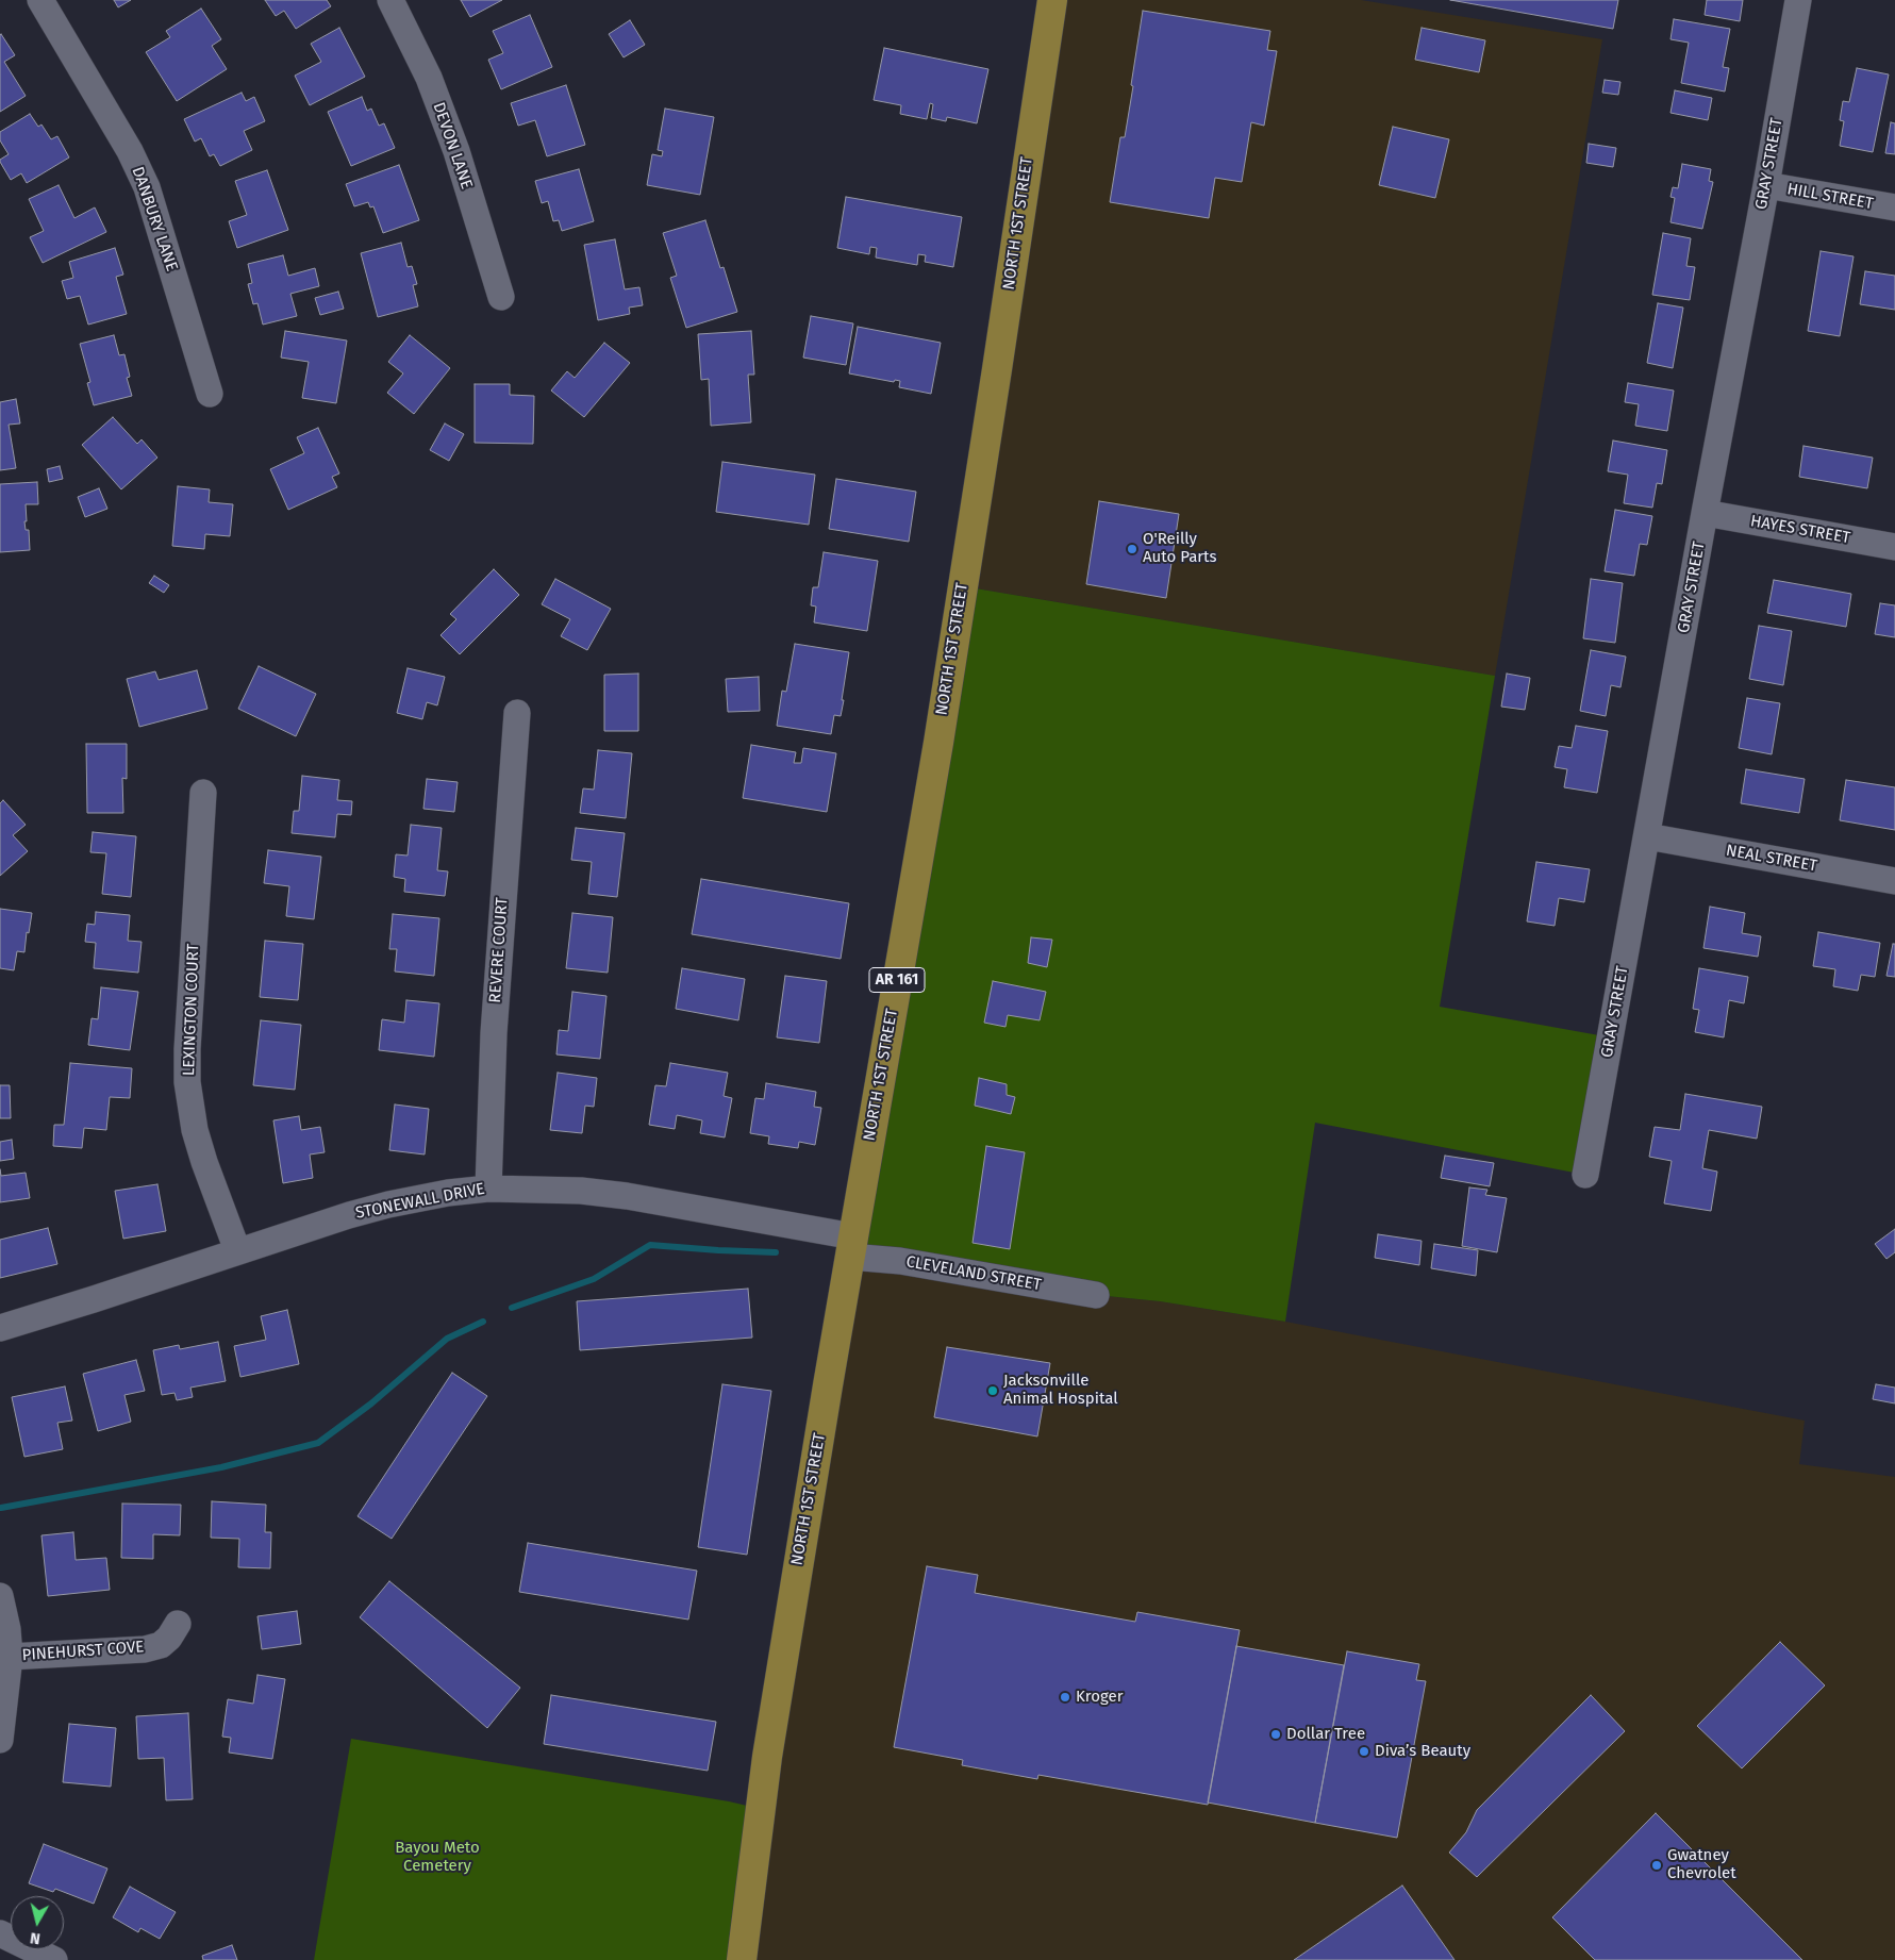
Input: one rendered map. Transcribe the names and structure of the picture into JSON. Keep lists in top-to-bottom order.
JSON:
{
  "streets": {
    "main road": ["NORTH 1ST STREET", "AR 161"],
    "street": [
      "DEVON LANE",
      "GRAY STREET",
      "HILL STREET",
      "DANBURY LANE",
      "HAYES STREET",
      "NEAL STREET",
      "REVERE COURT",
      "LEXINGTON COURT",
      "STONEWALL DRIVE",
      "CLEVELAND STREET",
      "PINEHURST COVE"
    ]
  },
  "crossings": [
    ["GRAY STREET", "HILL STREET"],
    ["GRAY STREET", "HAYES STREET"],
    ["GRAY STREET", "NEAL STREET"],
    ["NORTH 1ST STREET", "STONEWALL DRIVE"],
    ["NORTH 1ST STREET", "CLEVELAND STREET"],
    ["REVERE COURT", "STONEWALL DRIVE"],
    ["LEXINGTON COURT", "STONEWALL DRIVE"],
    ["STONEWALL DRIVE", "CLEVELAND STREET"]
  ],
  "parks": ["Bayou Meto Cemetery"],
  "places": [
    "O'Reilly Auto Parts",
    "Jacksonville Animal Hospital",
    "Kroger",
    "Dollar Tree",
    "Diva’s Beauty",
    "Gwatney Chevrolet"
  ],
  "north": "bottom"
}
